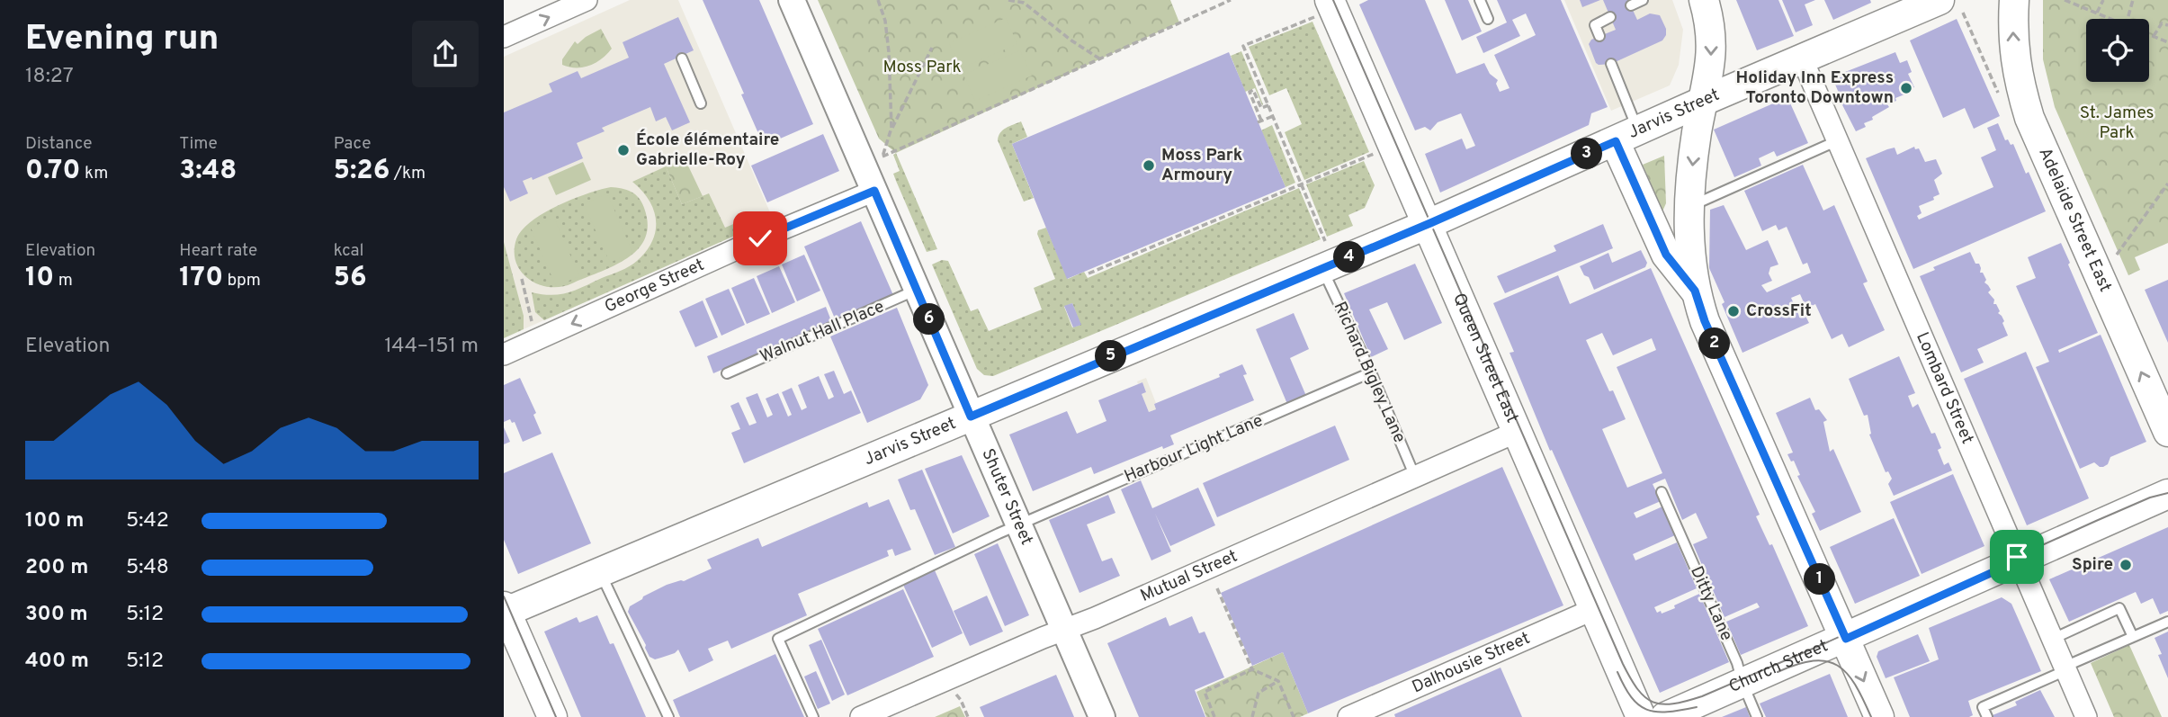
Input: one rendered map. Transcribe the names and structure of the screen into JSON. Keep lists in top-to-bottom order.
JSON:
{
  "streets": {
    "main road": [
      "Jarvis Street",
      "Adelaide Street East",
      "Queen Street East",
      "Church Street"
    ],
    "street": [
      "George Street",
      "Lombard Street",
      "Shuter Street",
      "Mutual Street",
      "Dalhousie Street"
    ],
    "lane": [
      "Walnut Hall Place",
      "Richard Bigley Lane",
      "Harbour Light Lane",
      "Ditty Lane"
    ]
  },
  "crossings": [
    ["Jarvis Street", "Queen Street East"],
    ["Jarvis Street", "Richard Bigley Lane"],
    ["Jarvis Street", "Lombard Street"],
    ["Jarvis Street", "Shuter Street"],
    ["George Street", "Shuter Street"],
    ["Walnut Hall Place", "Shuter Street"],
    ["Queen Street East", "Mutual Street"],
    ["Queen Street East", "Dalhousie Street"],
    ["Richard Bigley Lane", "Harbour Light Lane"],
    ["Richard Bigley Lane", "Mutual Street"],
    ["Lombard Street", "Church Street"],
    ["Harbour Light Lane", "Shuter Street"],
    ["Shuter Street", "Mutual Street"],
    ["Ditty Lane", "Church Street"]
  ],
  "one_way": ["Adelaide Street East", "George Street"],
  "parks": ["Moss Park", "St. James Park"],
  "places": [
    "Holiday Inn Express Toronto Downtown",
    "École élémentaire Gabrielle-Roy",
    "Moss Park Armoury",
    "CrossFit",
    "Spire"
  ],
  "page": {
    "heading": ["Evening run", "18:27"],
    "stats": [
      ["Distance", "0.70 km"],
      ["Time", "3:48"],
      ["Pace", "5:26 /km"],
      ["Elevation", "10 m"],
      ["Heart rate", "170 bpm"],
      ["kcal", "56"]
    ],
    "pins": [
      "3",
      "4",
      "6",
      "2",
      "5",
      "1"
    ],
    "chart": ["Elevation", "144–151 m"],
    "list": [
      {
        "name": "100 m",
        "note": "5:42"
      },
      {
        "name": "200 m",
        "note": "5:48"
      },
      {
        "name": "300 m",
        "note": "5:12"
      },
      {
        "name": "400 m",
        "note": "5:12"
      }
    ]
  }
}
